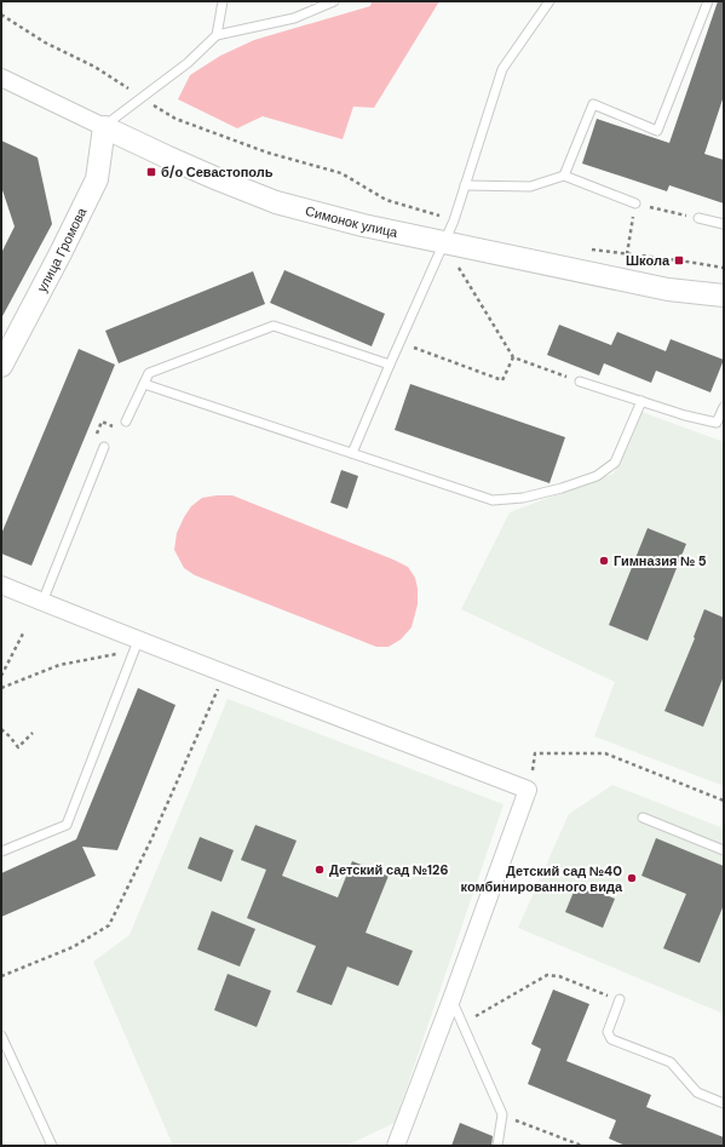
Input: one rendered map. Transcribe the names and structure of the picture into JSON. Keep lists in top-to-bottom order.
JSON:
{
  "streets": {
    "street": ["Симонок улица", "улица Громова"]
  },
  "crossings": [
    ["Симонок улица", "улица Громова"]
  ],
  "places": {
    "transit": ["б/о Севастополь", "Школа"],
    "other": ["Гимназия № 5", "Детский сад №126", "Детский сад №40 комбинированного вида"]
  }
}
